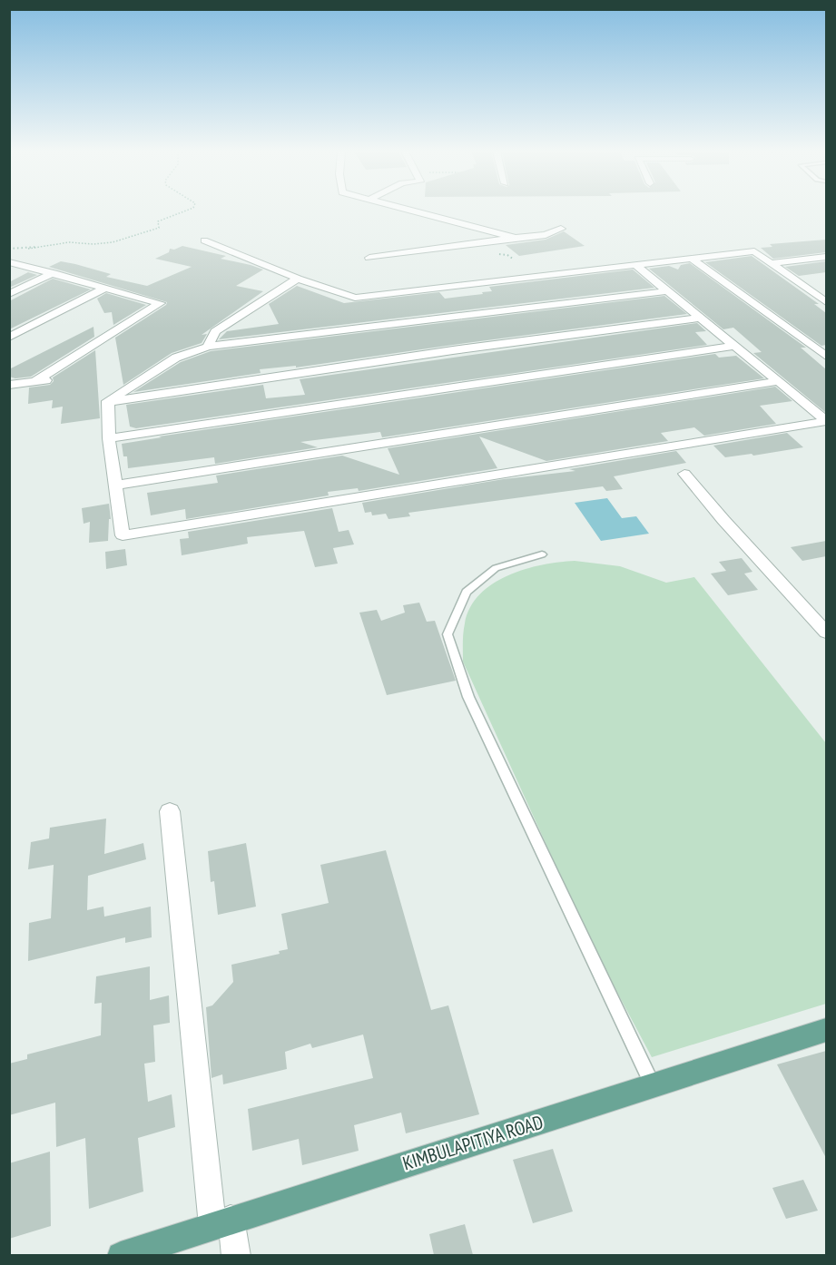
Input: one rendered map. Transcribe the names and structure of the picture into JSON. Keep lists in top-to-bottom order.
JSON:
{
  "streets": {
    "main road": ["KIMBULAPITIYA ROAD"]
  }
}
